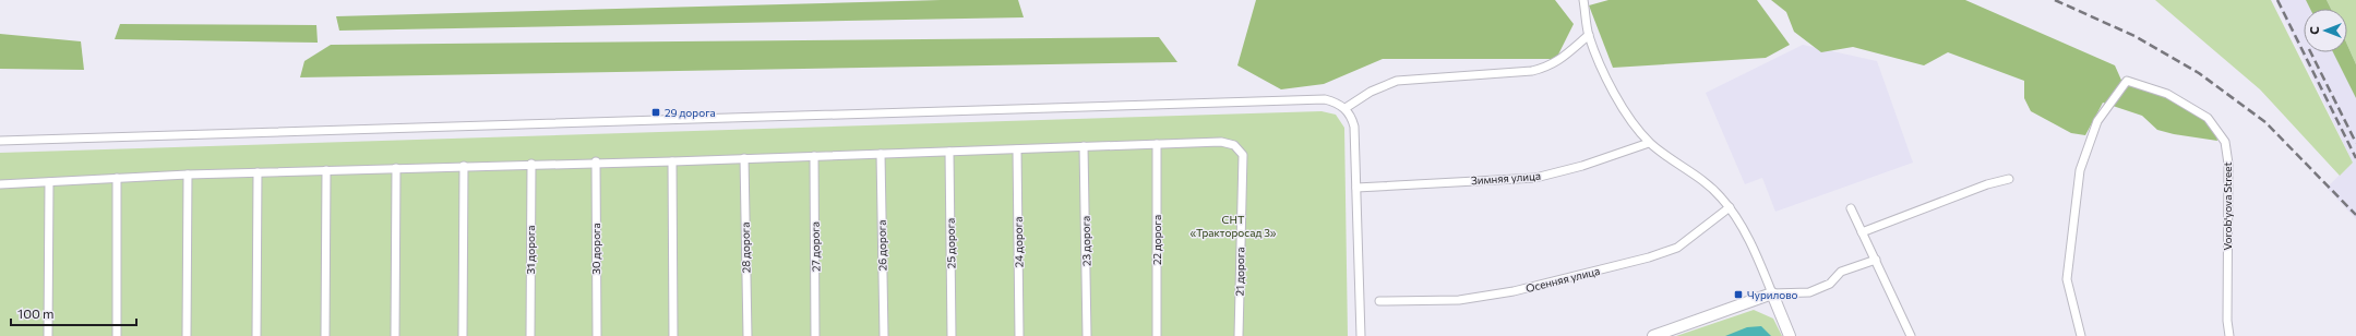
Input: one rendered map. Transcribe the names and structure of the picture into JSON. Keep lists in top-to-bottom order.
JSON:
{
  "streets": {
    "street": [
      "Зимняя улица",
      "Vorob'yova Street",
      "22 дорога",
      "23 дорога",
      "24 дорога",
      "25 дорога",
      "26 дорога",
      "27 дорога",
      "28 дорога",
      "30 дорога",
      "31 дорога",
      "21 дорога",
      "Осенняя улица"
    ]
  },
  "crossings": [
    ["22 дорога", "21 дорога"]
  ],
  "parks": ["СНТ «Тракторосад 3»"],
  "places": {
    "transit": ["29 дорога", "Чурилово"]
  },
  "scale_bar": "100 m",
  "north": "left"
}
